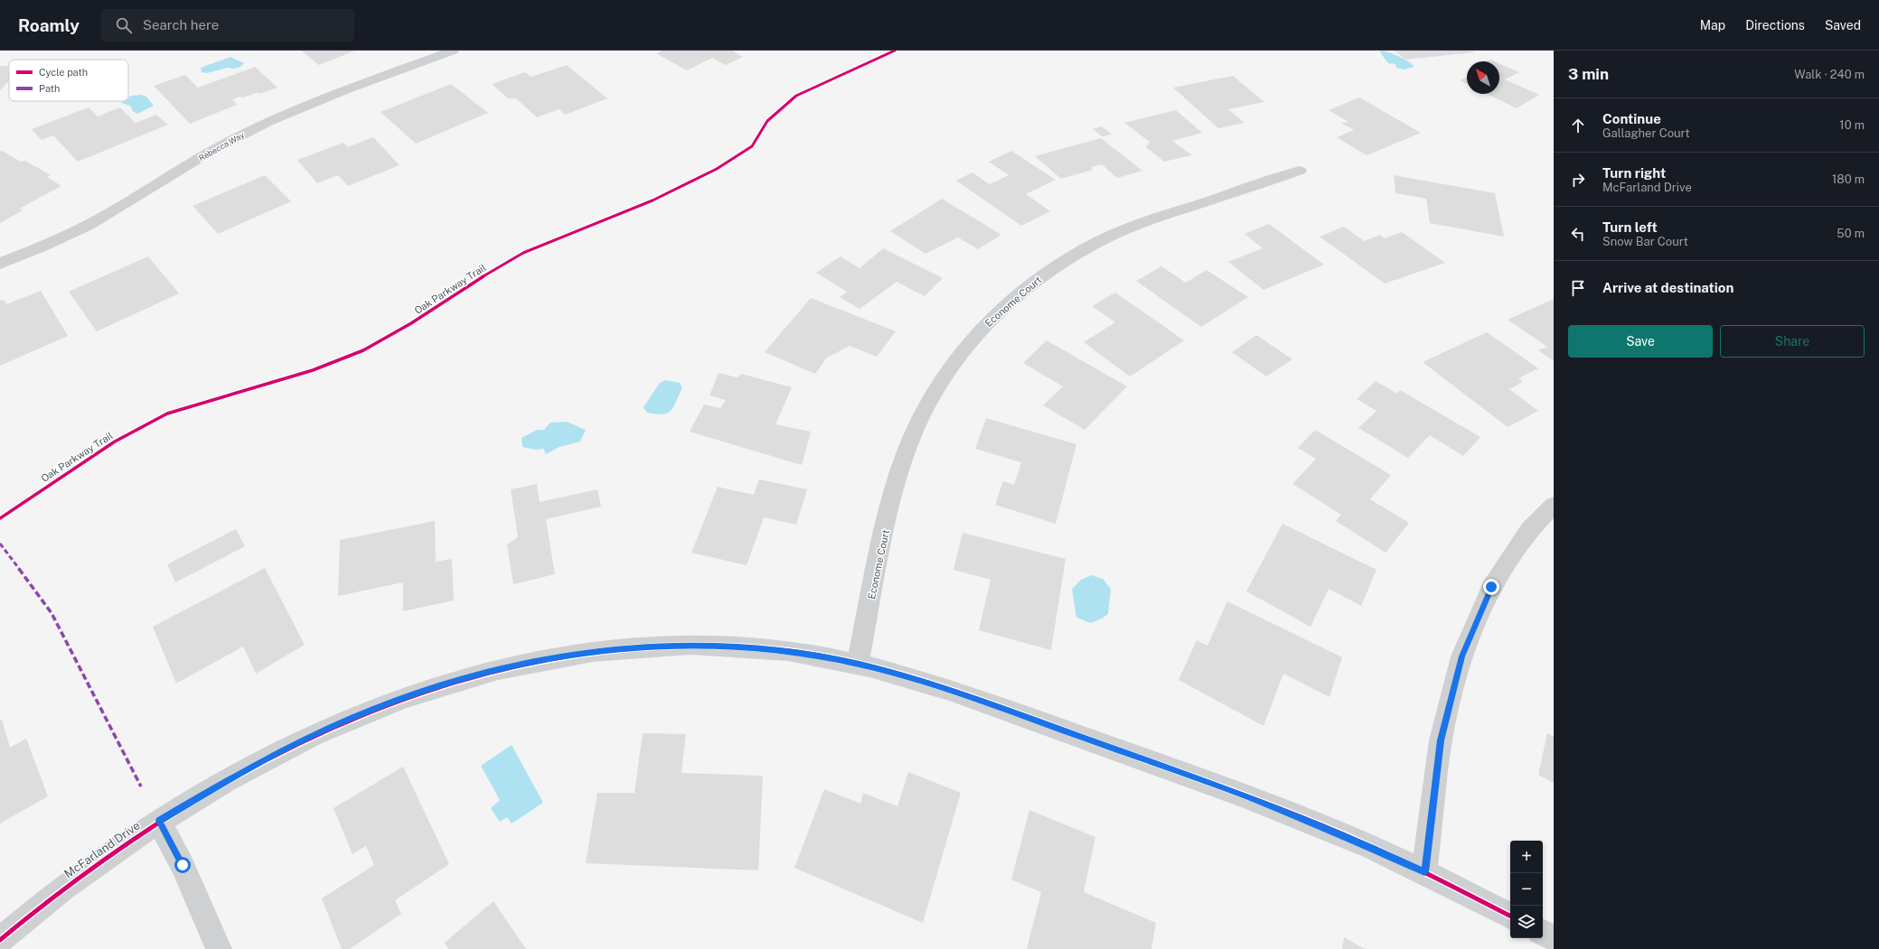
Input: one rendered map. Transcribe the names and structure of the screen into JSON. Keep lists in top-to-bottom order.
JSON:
{
  "streets": {
    "street": ["Rebecca Way", "Econome Court", "McFarland Drive"],
    "cycle path": ["Oak Parkway Trail"]
  },
  "crossings": [
    ["Econome Court", "McFarland Drive"]
  ],
  "legend": ["Cycle path", "Path"],
  "north": "top left",
  "page": {
    "header": "Roamly",
    "search": "Search here",
    "nav": ["Map", "Directions", "Saved"],
    "heading": ["3 min", "Walk · 240 m"],
    "list": [
      ["Continue", "Gallagher Court", "10 m"],
      ["Turn right", "McFarland Drive", "180 m"],
      ["Turn left", "Snow Bar Court", "50 m"],
      "Arrive at destination"
    ],
    "buttons": ["Save", "Share"],
    "map_buttons": ["+", "−"]
  }
}
